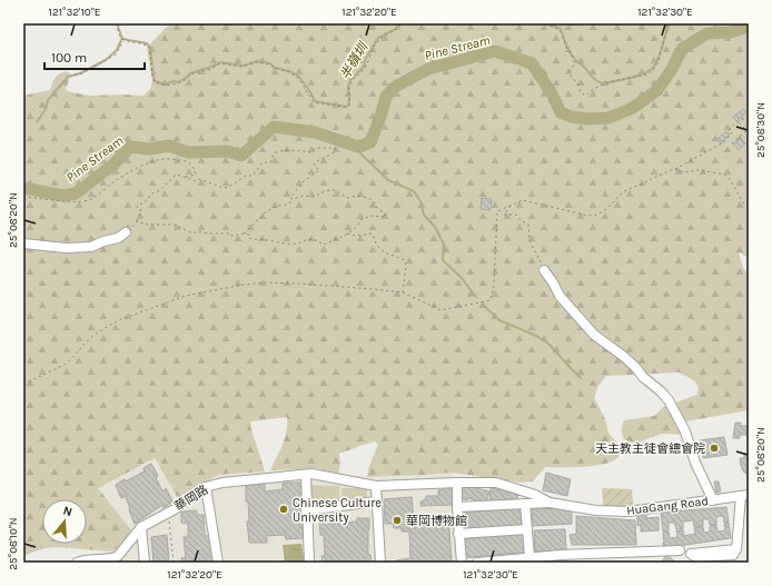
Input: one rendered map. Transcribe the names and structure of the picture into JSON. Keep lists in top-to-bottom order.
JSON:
{
  "streets": {
    "street": ["華岡路", "HuaGang Road"]
  },
  "crossings": [
    ["華岡路", "HuaGang Road"]
  ],
  "water": ["Pine Stream", "半嶺圳"],
  "places": ["天主教主徒會總會院", "Chinese Culture University", "華岡博物館"],
  "scale_bar": "100 m",
  "north": "top",
  "coordinates": [
    "121°32'10\"E",
    "121°32'20\"E",
    "121°32'30\"E",
    "25°08'30\"N",
    "25°08'20\"N",
    "25°08'10\"N"
  ]
}
